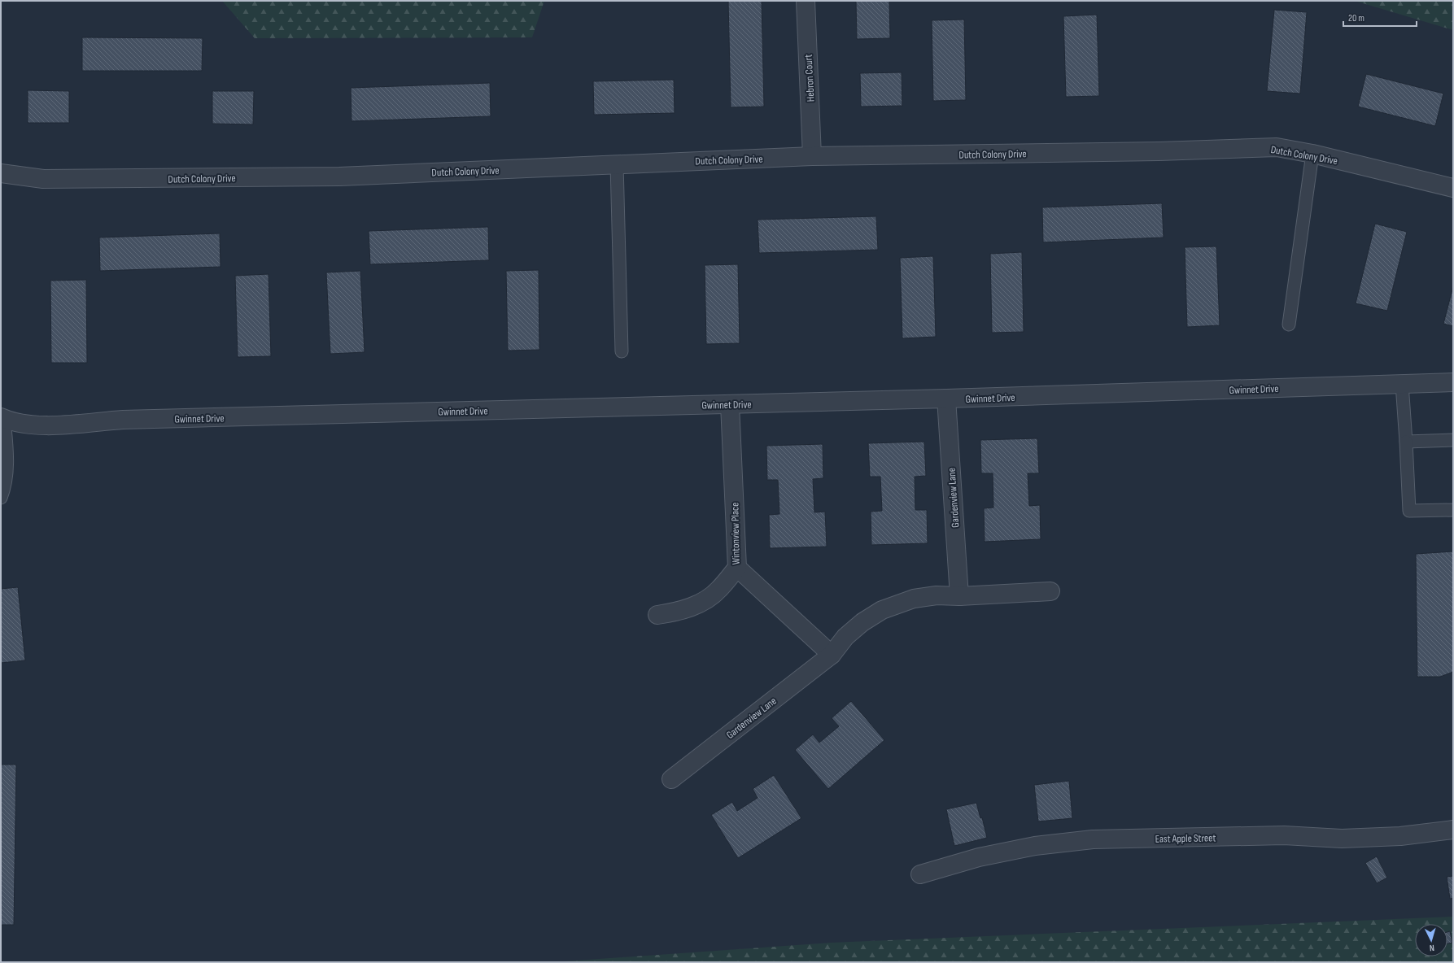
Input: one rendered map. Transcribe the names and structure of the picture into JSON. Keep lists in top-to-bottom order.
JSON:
{
  "streets": {
    "street": [
      "Hebron Court",
      "Dutch Colony Drive",
      "Gwinnet Drive",
      "Gardenview Lane",
      "Wintonview Place",
      "East Apple Street"
    ]
  },
  "crossings": [
    ["Hebron Court", "Dutch Colony Drive"],
    ["Gwinnet Drive", "Gardenview Lane"],
    ["Gwinnet Drive", "Wintonview Place"]
  ],
  "scale_bar": "20 m",
  "north": "bottom"
}
